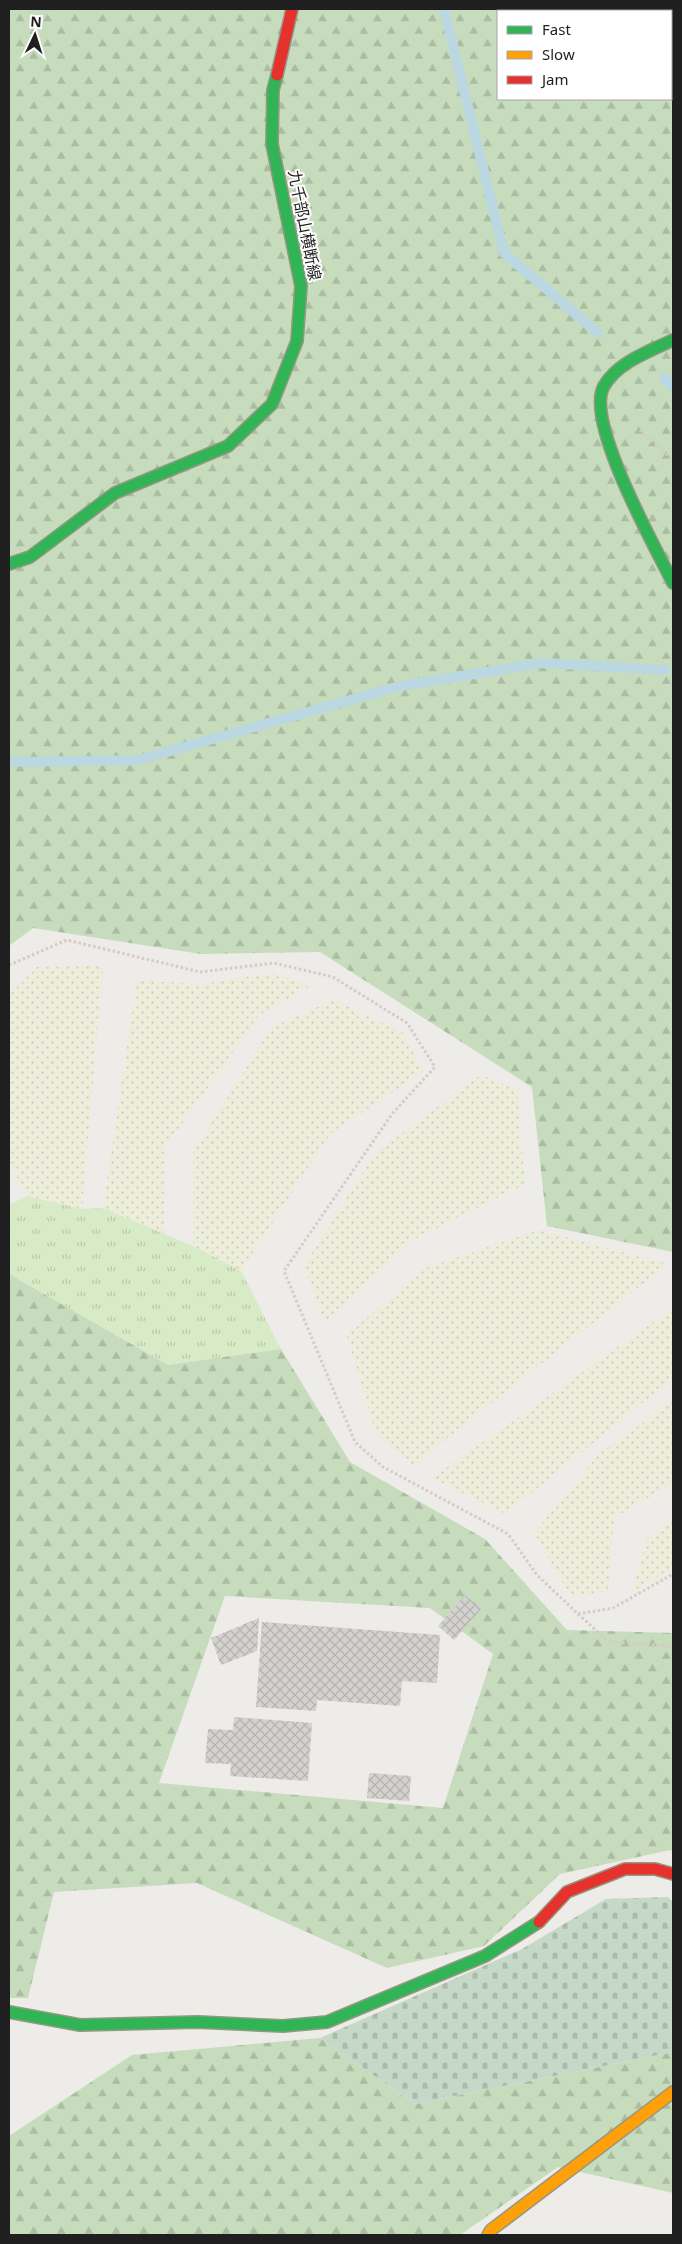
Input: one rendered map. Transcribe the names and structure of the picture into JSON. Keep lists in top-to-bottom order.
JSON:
{
  "streets": {
    "street": ["九千部山横断線"]
  },
  "legend": ["Fast", "Slow", "Jam"],
  "north": "top"
}
